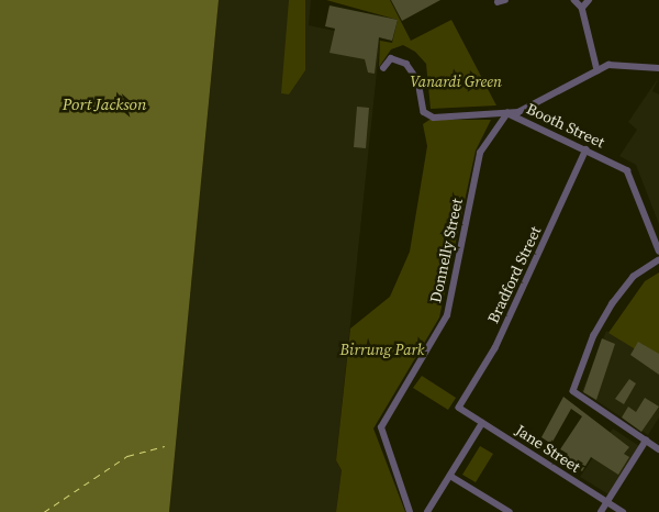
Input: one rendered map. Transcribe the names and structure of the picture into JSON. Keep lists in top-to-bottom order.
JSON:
{
  "streets": {
    "street": [
      "Booth Street",
      "Donnelly Street",
      "Bradford Street",
      "Jane Street"
    ]
  },
  "crossings": [
    ["Booth Street", "Donnelly Street"],
    ["Booth Street", "Bradford Street"],
    ["Bradford Street", "Jane Street"]
  ],
  "water": ["Port Jackson"],
  "parks": ["Vanardi Green", "Birrung Park"]
}
